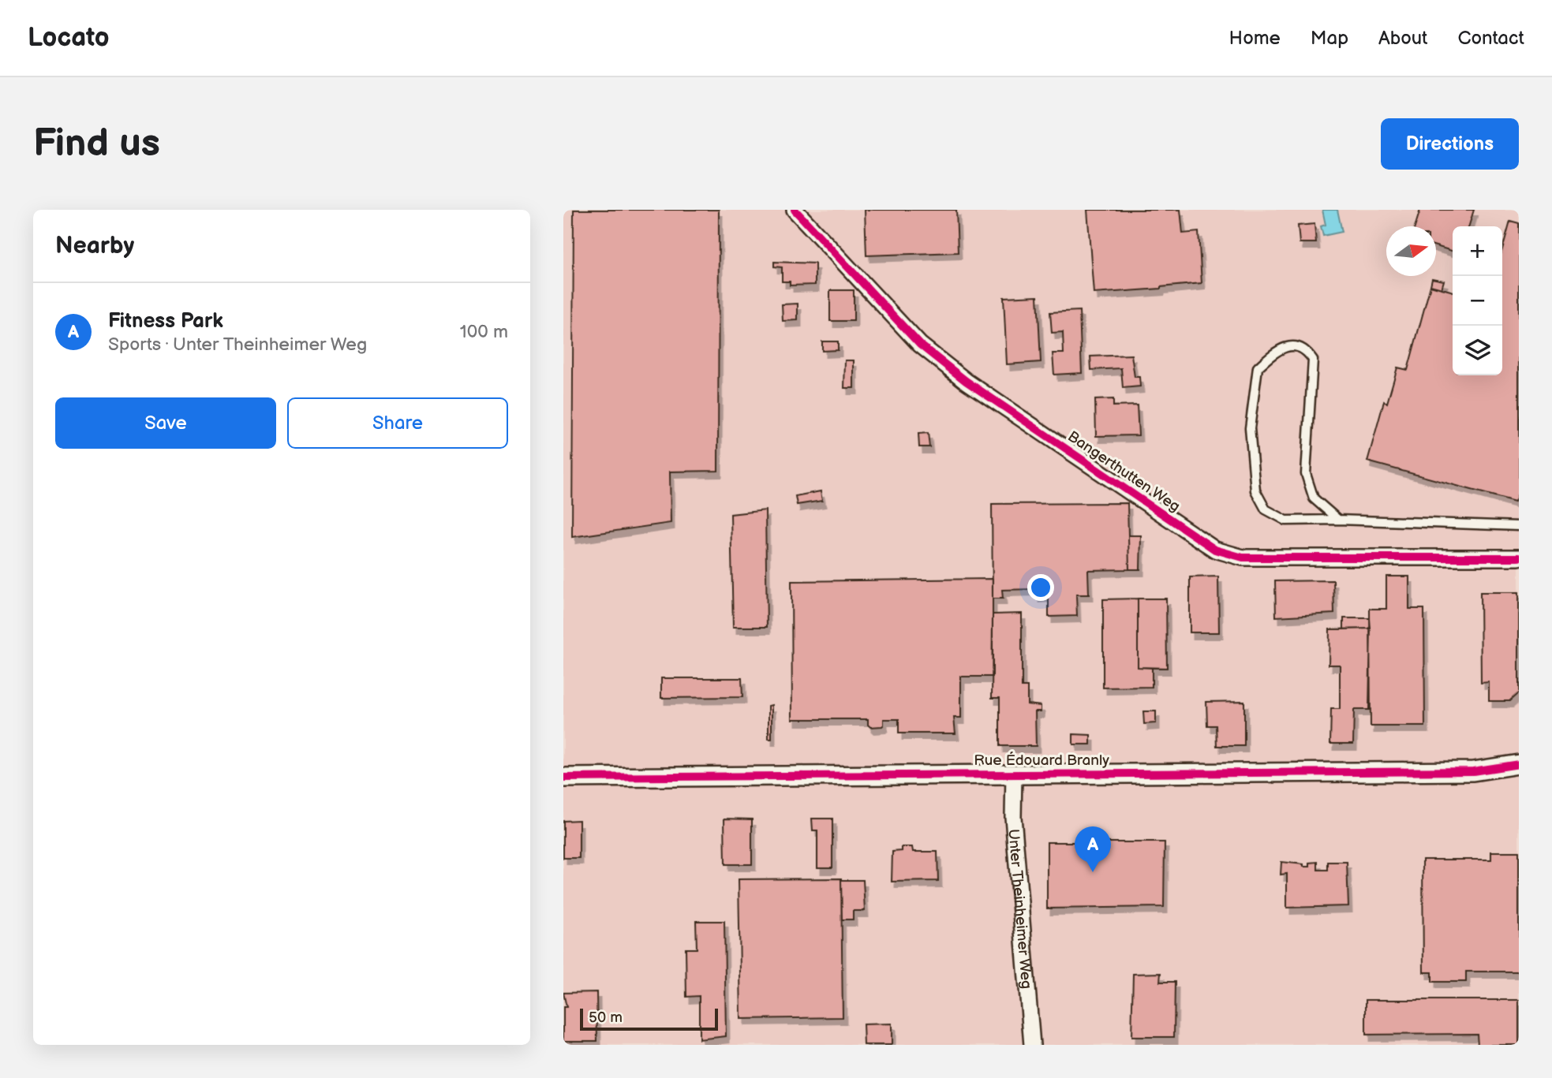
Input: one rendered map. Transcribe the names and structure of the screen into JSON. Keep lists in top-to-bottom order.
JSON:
{
  "streets": {
    "street": ["Bangerthutten Weg", "Rue Édouard Branly", "Unter Theinheimer Weg"]
  },
  "crossings": [
    ["Rue Édouard Branly", "Unter Theinheimer Weg"]
  ],
  "scale_bar": "50 m",
  "north": "right",
  "page": {
    "header": "Locato",
    "nav": [
      "Home",
      "Map",
      "About",
      "Contact"
    ],
    "buttons": [
      "Directions",
      ["Save", "Share"]
    ],
    "title": "Find us",
    "heading": "Nearby",
    "map_buttons": ["+", "−"],
    "list": [
      {
        "mark": "A",
        "name": "Fitness Park",
        "note": "Sports · Unter Theinheimer Weg",
        "value": "100 m"
      }
    ],
    "pins": "A",
    "scale": "50 m"
  }
}
